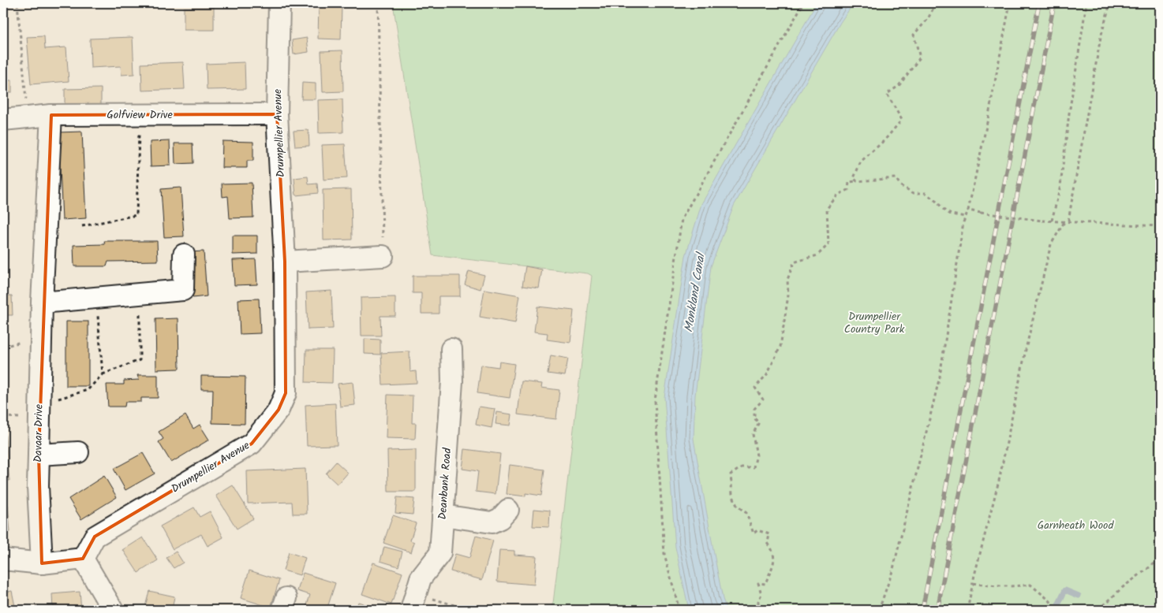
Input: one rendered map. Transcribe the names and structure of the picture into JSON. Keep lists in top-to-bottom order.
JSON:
{
  "streets": {
    "street": [
      "Golfview Drive",
      "Drumpellier Avenue",
      "Davaar Drive",
      "Deanbank Road"
    ]
  },
  "crossings": [
    ["Golfview Drive", "Drumpellier Avenue"],
    ["Golfview Drive", "Davaar Drive"]
  ],
  "water": ["Monkland Canal"],
  "parks": ["Drumpellier Country Park", "Garnheath Wood"]
}
